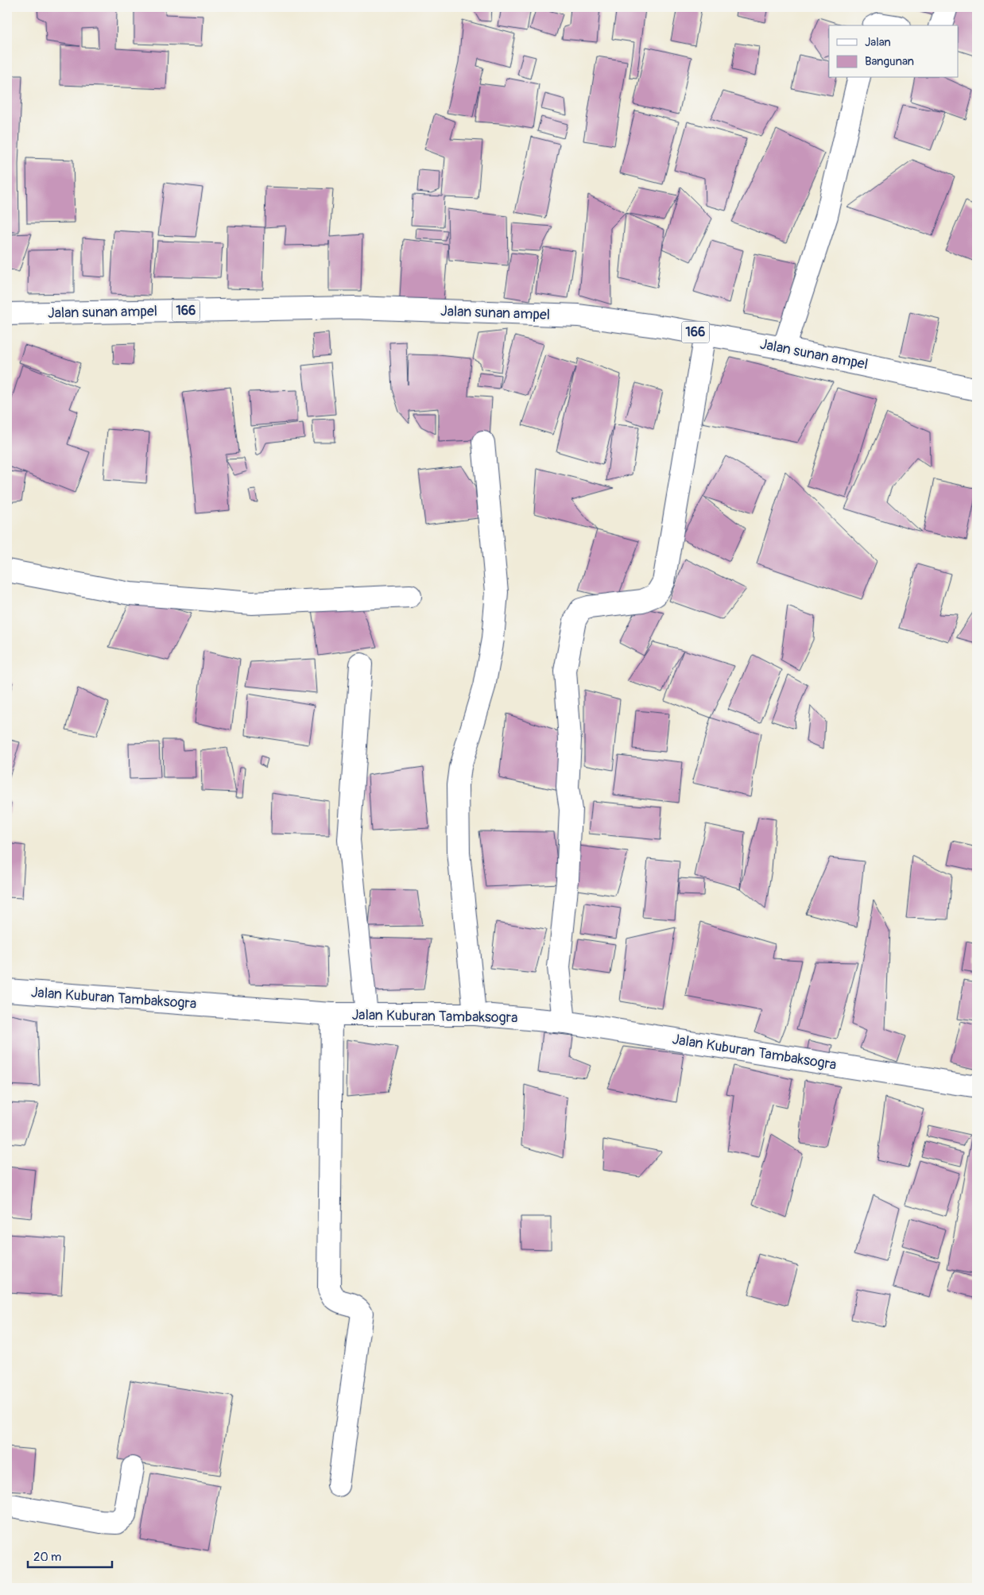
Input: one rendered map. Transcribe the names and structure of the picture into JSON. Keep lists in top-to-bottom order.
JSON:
{
  "streets": {
    "street": ["166", "Jalan sunan ampel", "Jalan Kuburan Tambaksogra"]
  },
  "legend": ["Jalan", "Bangunan"],
  "scale_bar": "20 m"
}
